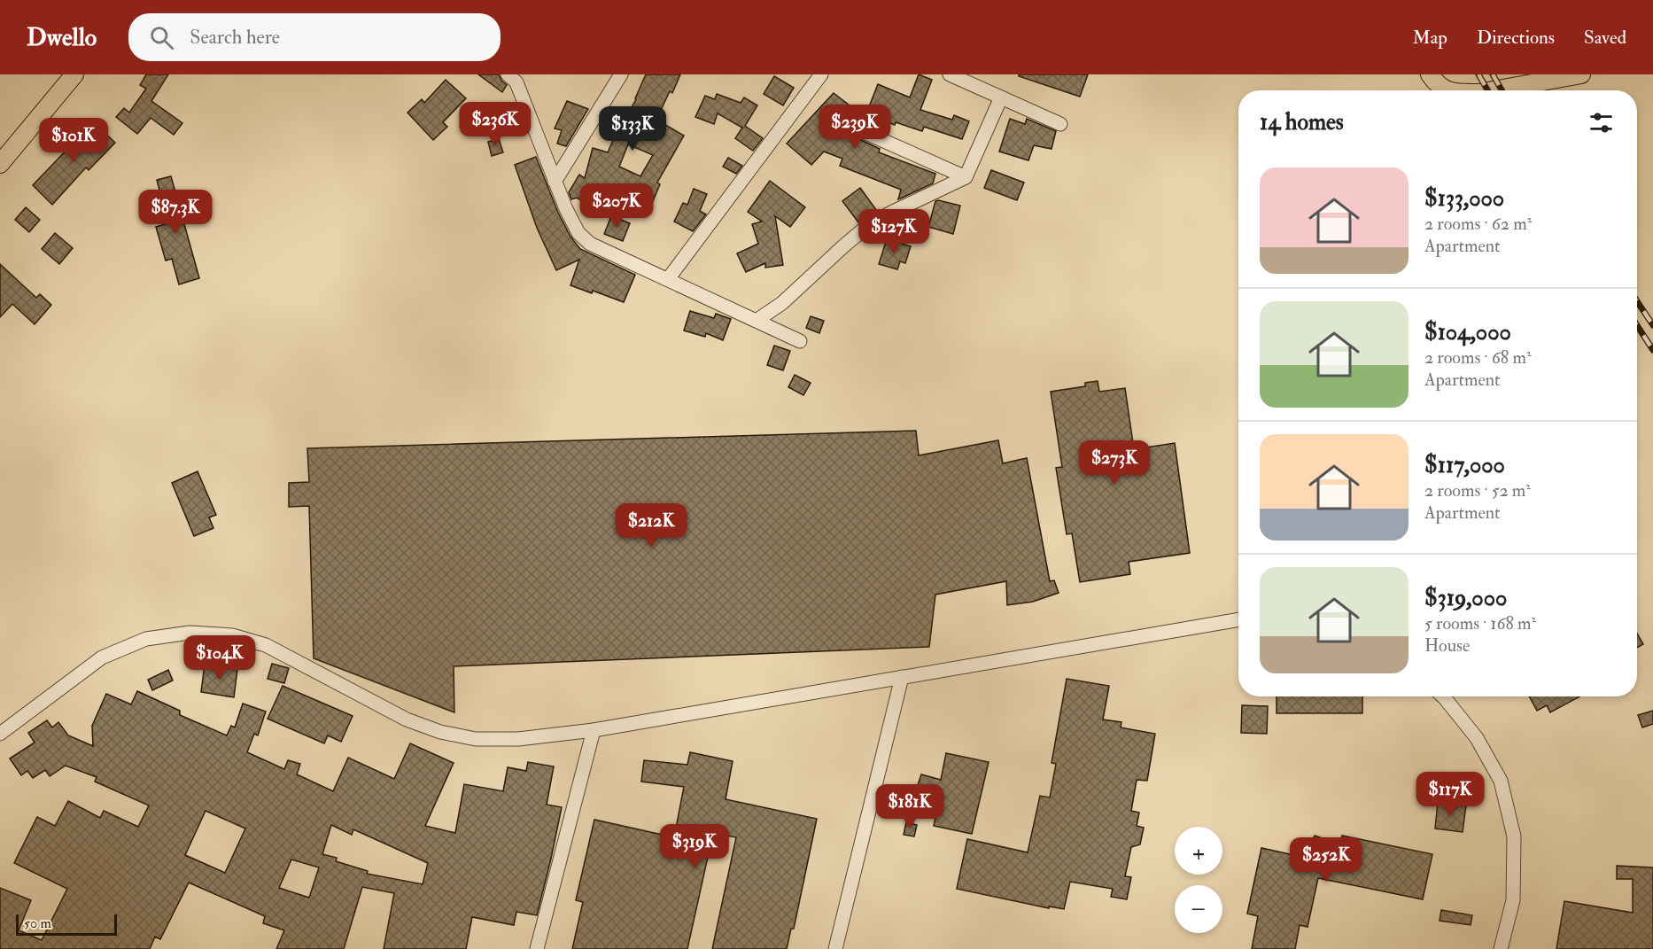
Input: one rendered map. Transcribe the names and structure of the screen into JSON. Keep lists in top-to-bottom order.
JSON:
{
  "scale_bar": "50 m",
  "page": {
    "header": "Dwello",
    "search": "Search here",
    "nav": ["Map", "Directions", "Saved"],
    "heading": "14 homes",
    "price": [
      "$236K",
      "$239K",
      "$133K",
      "$101K",
      "$207K",
      "$87.3K",
      "$127K",
      "$273K",
      "$212K",
      "$104K",
      "$117K",
      "$181K",
      "$319K",
      "$252K"
    ],
    "list": [
      {
        "name": "$133,000",
        "note": "2 rooms · 62 m² · Apartment"
      },
      {
        "name": "$104,000",
        "note": "2 rooms · 68 m² · Apartment"
      },
      {
        "name": "$117,000",
        "note": "2 rooms · 52 m² · Apartment"
      },
      {
        "name": "$319,000",
        "note": "5 rooms · 168 m² · House"
      }
    ],
    "map_buttons": ["+", "−"],
    "scale": "50 m"
  }
}
